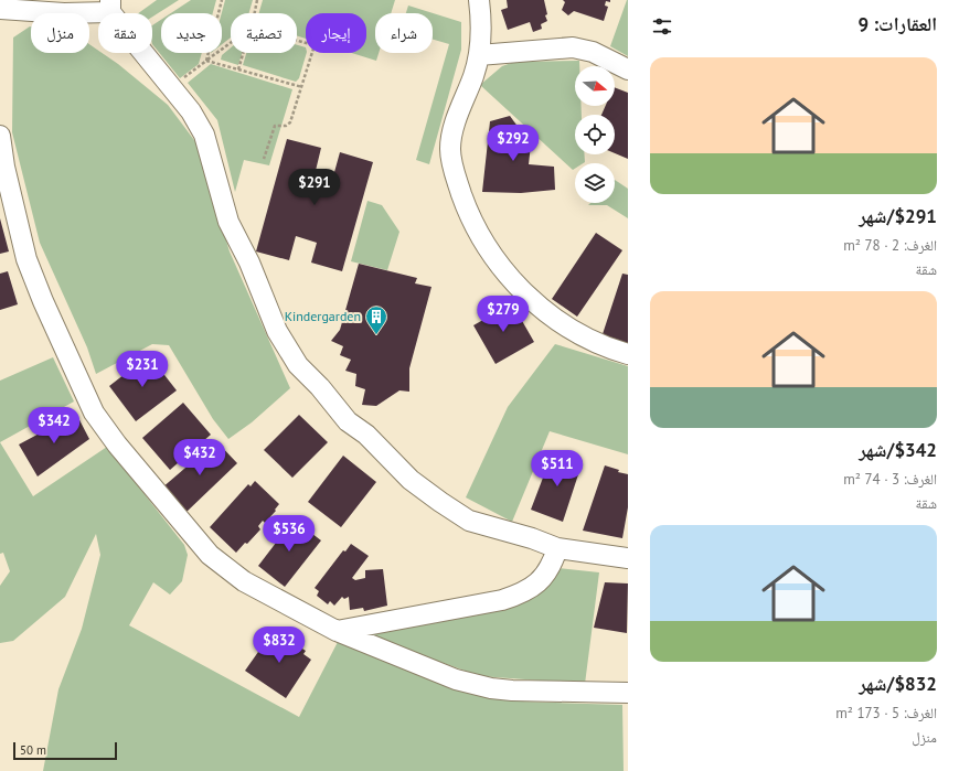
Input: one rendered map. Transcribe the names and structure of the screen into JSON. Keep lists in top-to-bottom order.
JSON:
{
  "places": {
    "building": ["Kindergarden"]
  },
  "scale_bar": "50 m",
  "north": "right",
  "page": {
    "heading": "العقارات: 9",
    "chip": [
      "شراء",
      "إيجار",
      "تصفية",
      "جديد",
      "شقة",
      "منزل"
    ],
    "list": [
      {
        "name": "$291/شهر",
        "note": "الغرف: 2 · 78 m² · شقة"
      },
      {
        "name": "$342/شهر",
        "note": "الغرف: 3 · 74 m² · شقة"
      },
      {
        "name": "$832/شهر",
        "note": "الغرف: 5 · 173 m² · منزل"
      }
    ],
    "price": [
      "$292",
      "$291",
      "$279",
      "$231",
      "$342",
      "$432",
      "$511",
      "$536",
      "$832"
    ],
    "scale": "50 m"
  }
}
